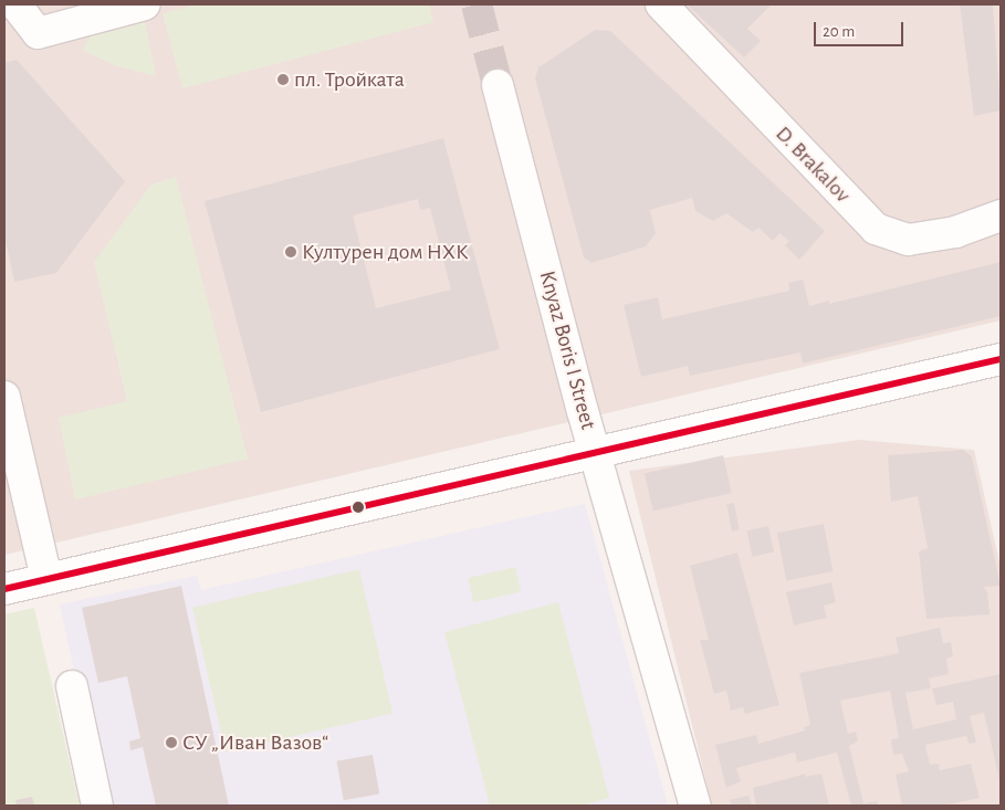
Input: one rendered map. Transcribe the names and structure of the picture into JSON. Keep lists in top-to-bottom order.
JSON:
{
  "streets": {
    "street": ["D. Brakalov", "Knyaz Boris I Street"]
  },
  "places": ["пл. Тройката", "Културен дом НХК", "СУ „Иван Вазов“"],
  "scale_bar": "20 m"
}
